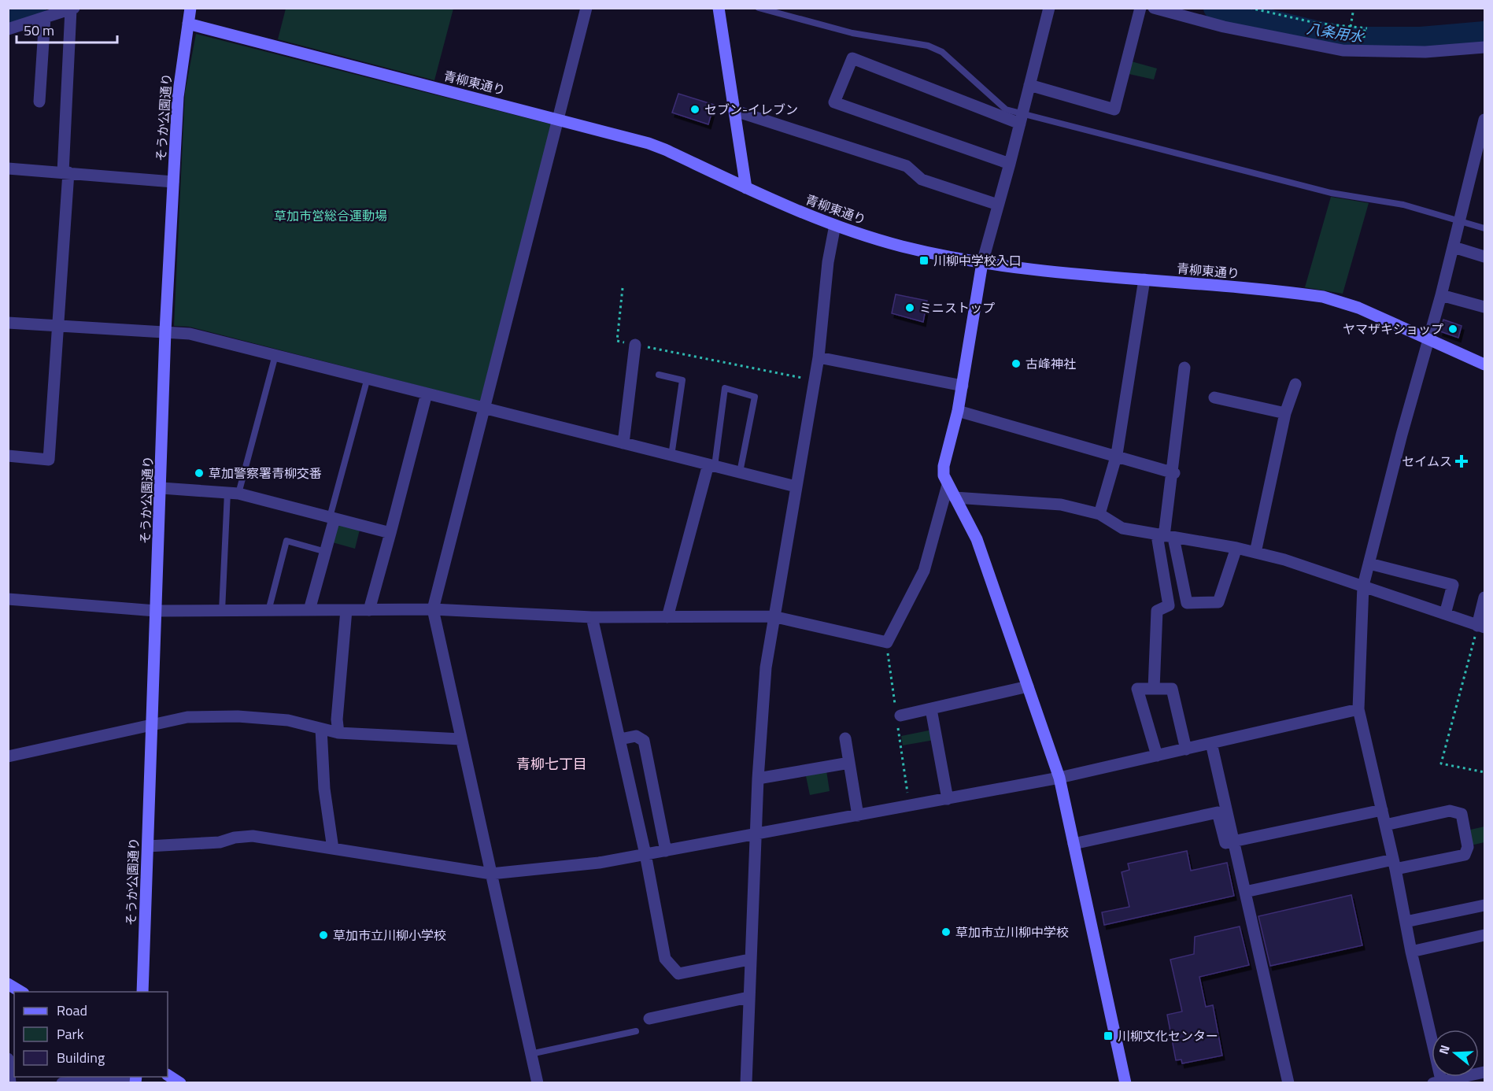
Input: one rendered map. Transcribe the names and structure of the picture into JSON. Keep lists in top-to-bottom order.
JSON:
{
  "streets": {
    "street": ["青柳東通り", "そうか公園通り"]
  },
  "crossings": [
    ["青柳東通り", "そうか公園通り"]
  ],
  "districts": ["青柳七丁目"],
  "water": ["八条用水"],
  "parks": ["草加市営総合運動場"],
  "places": {
    "other": [
      "セブン-イレブン",
      "ミニストップ",
      "ヤマザキショップ",
      "古峰神社",
      "草加警察署青柳交番",
      "草加市立川柳中学校",
      "草加市立川柳小学校"
    ],
    "transit": ["川柳中学校入口", "川柳文化センター"],
    "health": ["セイムス"]
  },
  "legend": ["Road", "Park", "Building"],
  "scale_bar": "50 m",
  "north": "left"
}
